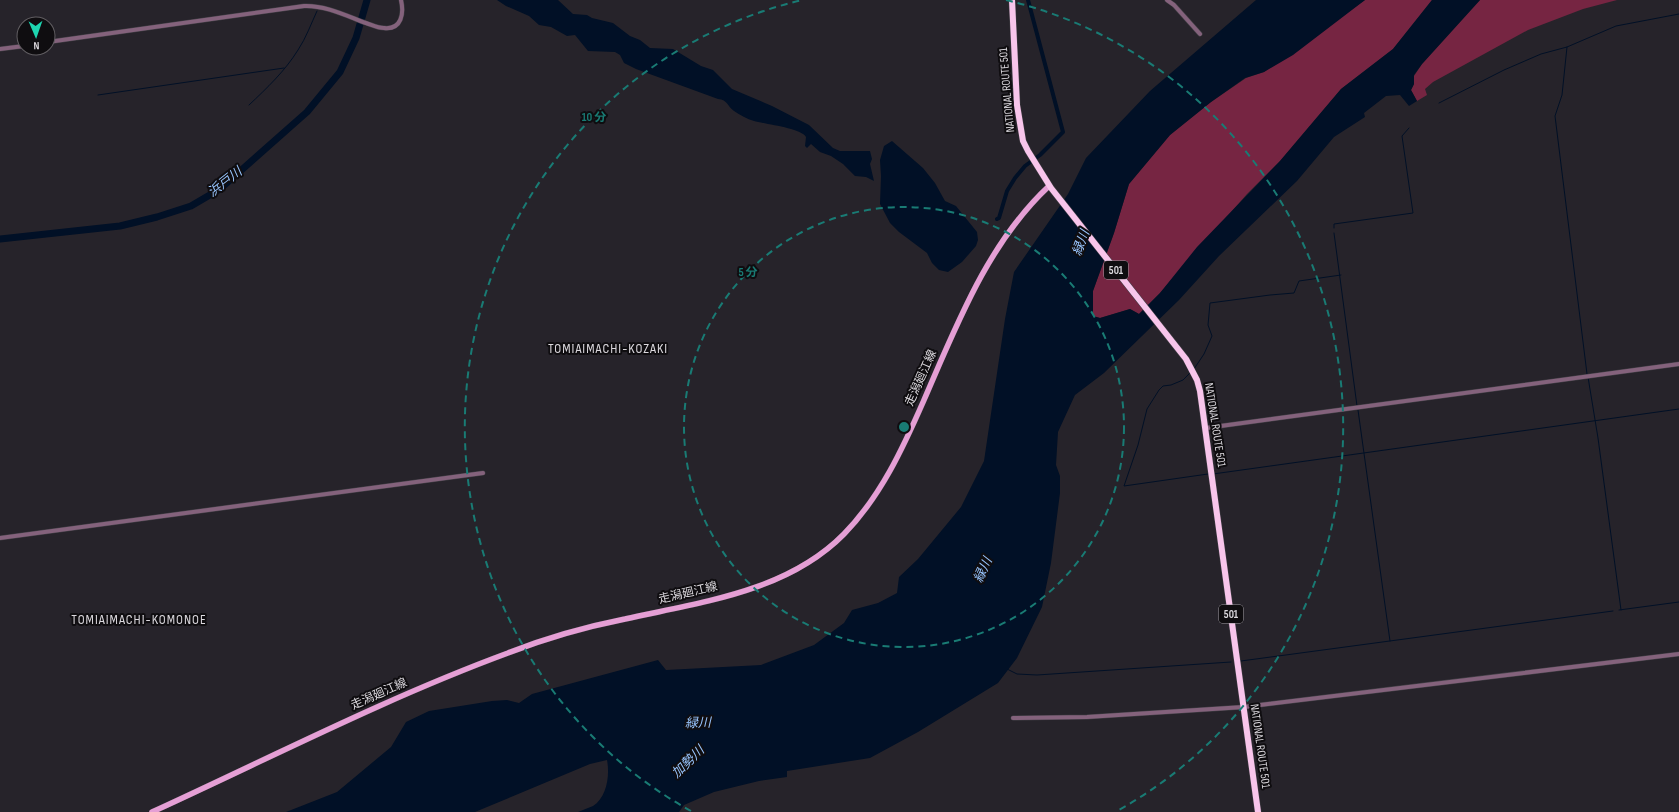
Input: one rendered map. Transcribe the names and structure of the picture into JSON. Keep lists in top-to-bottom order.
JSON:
{
  "streets": {
    "highway": ["NATIONAL ROUTE 501", "501"],
    "main road": ["走潟廻江線"]
  },
  "crossings": [
    ["NATIONAL ROUTE 501", "走潟廻江線"]
  ],
  "districts": ["TOMIAIMACHI-KOZAKI", "TOMIAIMACHI-KOMONOE"],
  "water": ["浜戸川", "緑川", "加勢川"],
  "north": "bottom",
  "rings": ["10 分", "5 分"]
}
